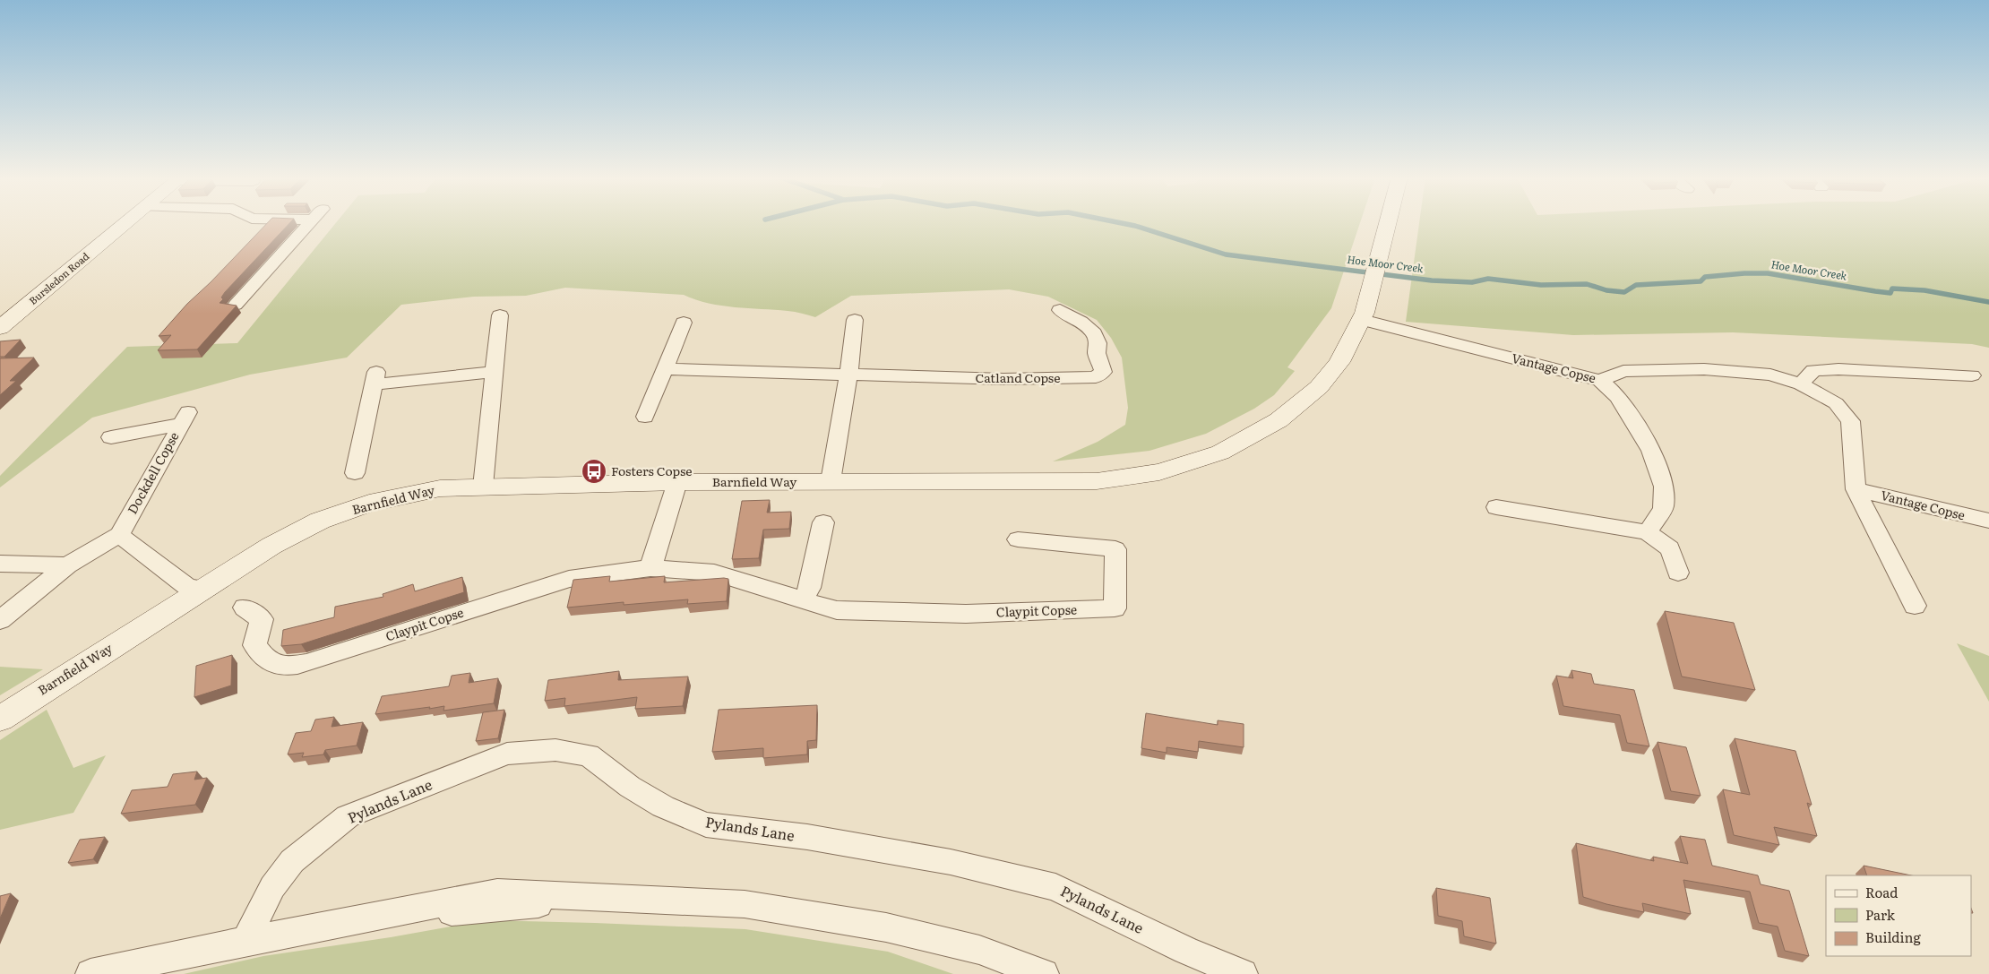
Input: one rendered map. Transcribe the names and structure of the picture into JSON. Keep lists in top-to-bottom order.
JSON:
{
  "streets": {
    "street": [
      "Bursledon Road",
      "Vantage Copse",
      "Catland Copse",
      "Dockdell Copse",
      "Barnfield Way",
      "Claypit Copse",
      "Pylands Lane"
    ]
  },
  "crossings": [
    ["Vantage Copse", "Barnfield Way"]
  ],
  "water": ["Hoe Moor Creek"],
  "places": {
    "bus stop": ["Fosters Copse"]
  },
  "legend": ["Road", "Park", "Building"]
}
